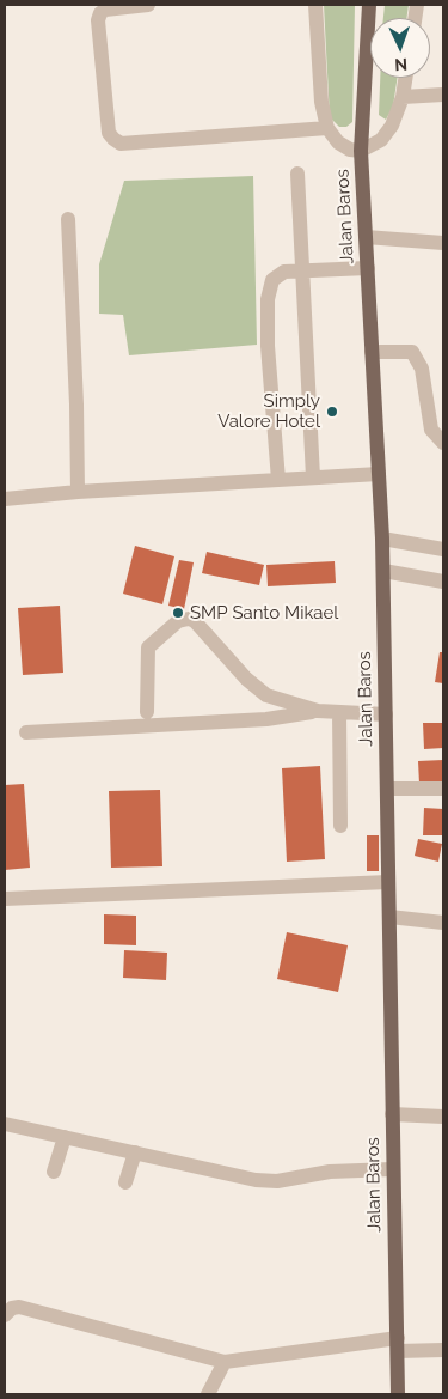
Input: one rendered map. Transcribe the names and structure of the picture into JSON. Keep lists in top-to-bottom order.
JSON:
{
  "streets": {
    "main road": ["Jalan Baros"]
  },
  "places": ["Simply Valore Hotel", "SMP Santo Mikael"],
  "north": "bottom"
}
